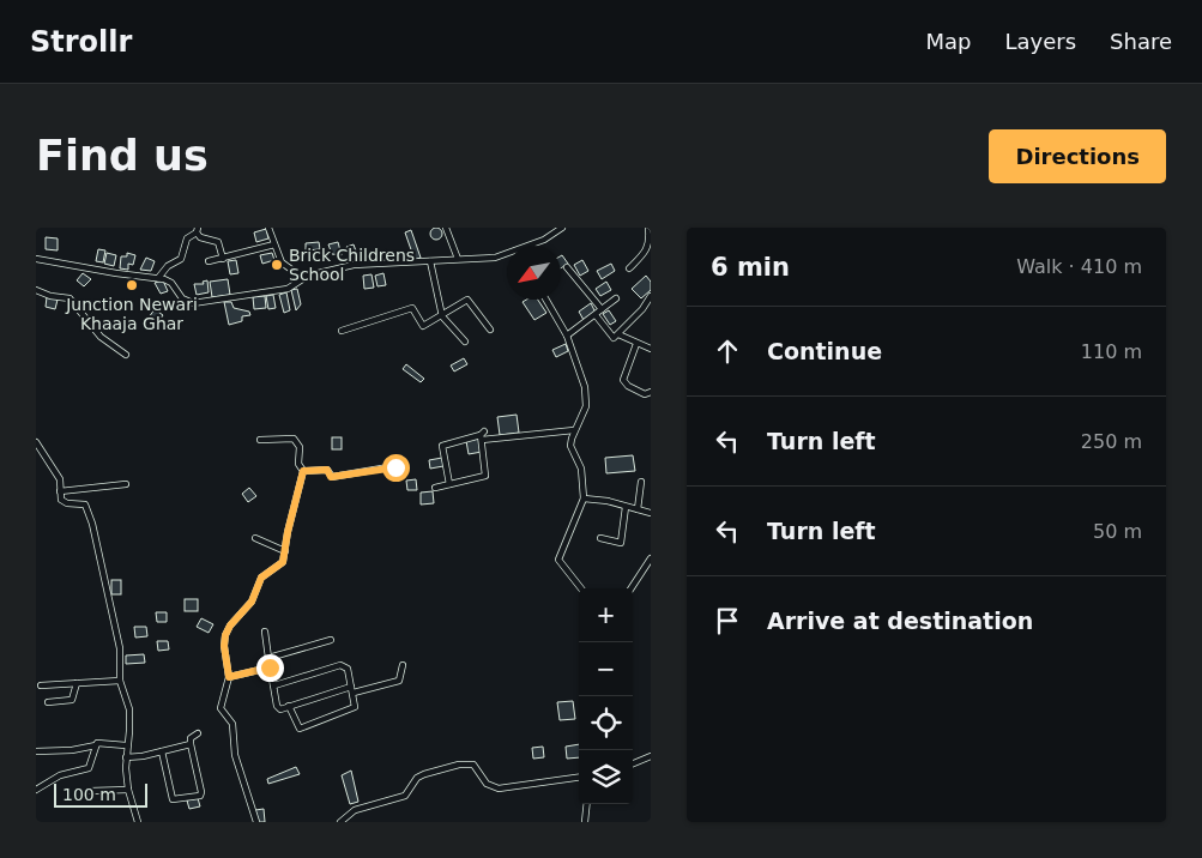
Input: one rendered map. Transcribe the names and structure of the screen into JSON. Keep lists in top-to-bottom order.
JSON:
{
  "places": ["Brick Childrens School", "Junction Newari Khaaja Ghar"],
  "scale_bar": "100 m",
  "north": "bottom left",
  "page": {
    "header": "Strollr",
    "nav": ["Map", "Layers", "Share"],
    "buttons": "Directions",
    "title": "Find us",
    "heading": ["6 min", "Walk · 410 m"],
    "list": [
      ["Continue", "110 m"],
      ["Turn left", "250 m"],
      ["Turn left", "50 m"],
      "Arrive at destination"
    ],
    "map_buttons": ["+", "−"],
    "scale": "100 m"
  }
}
